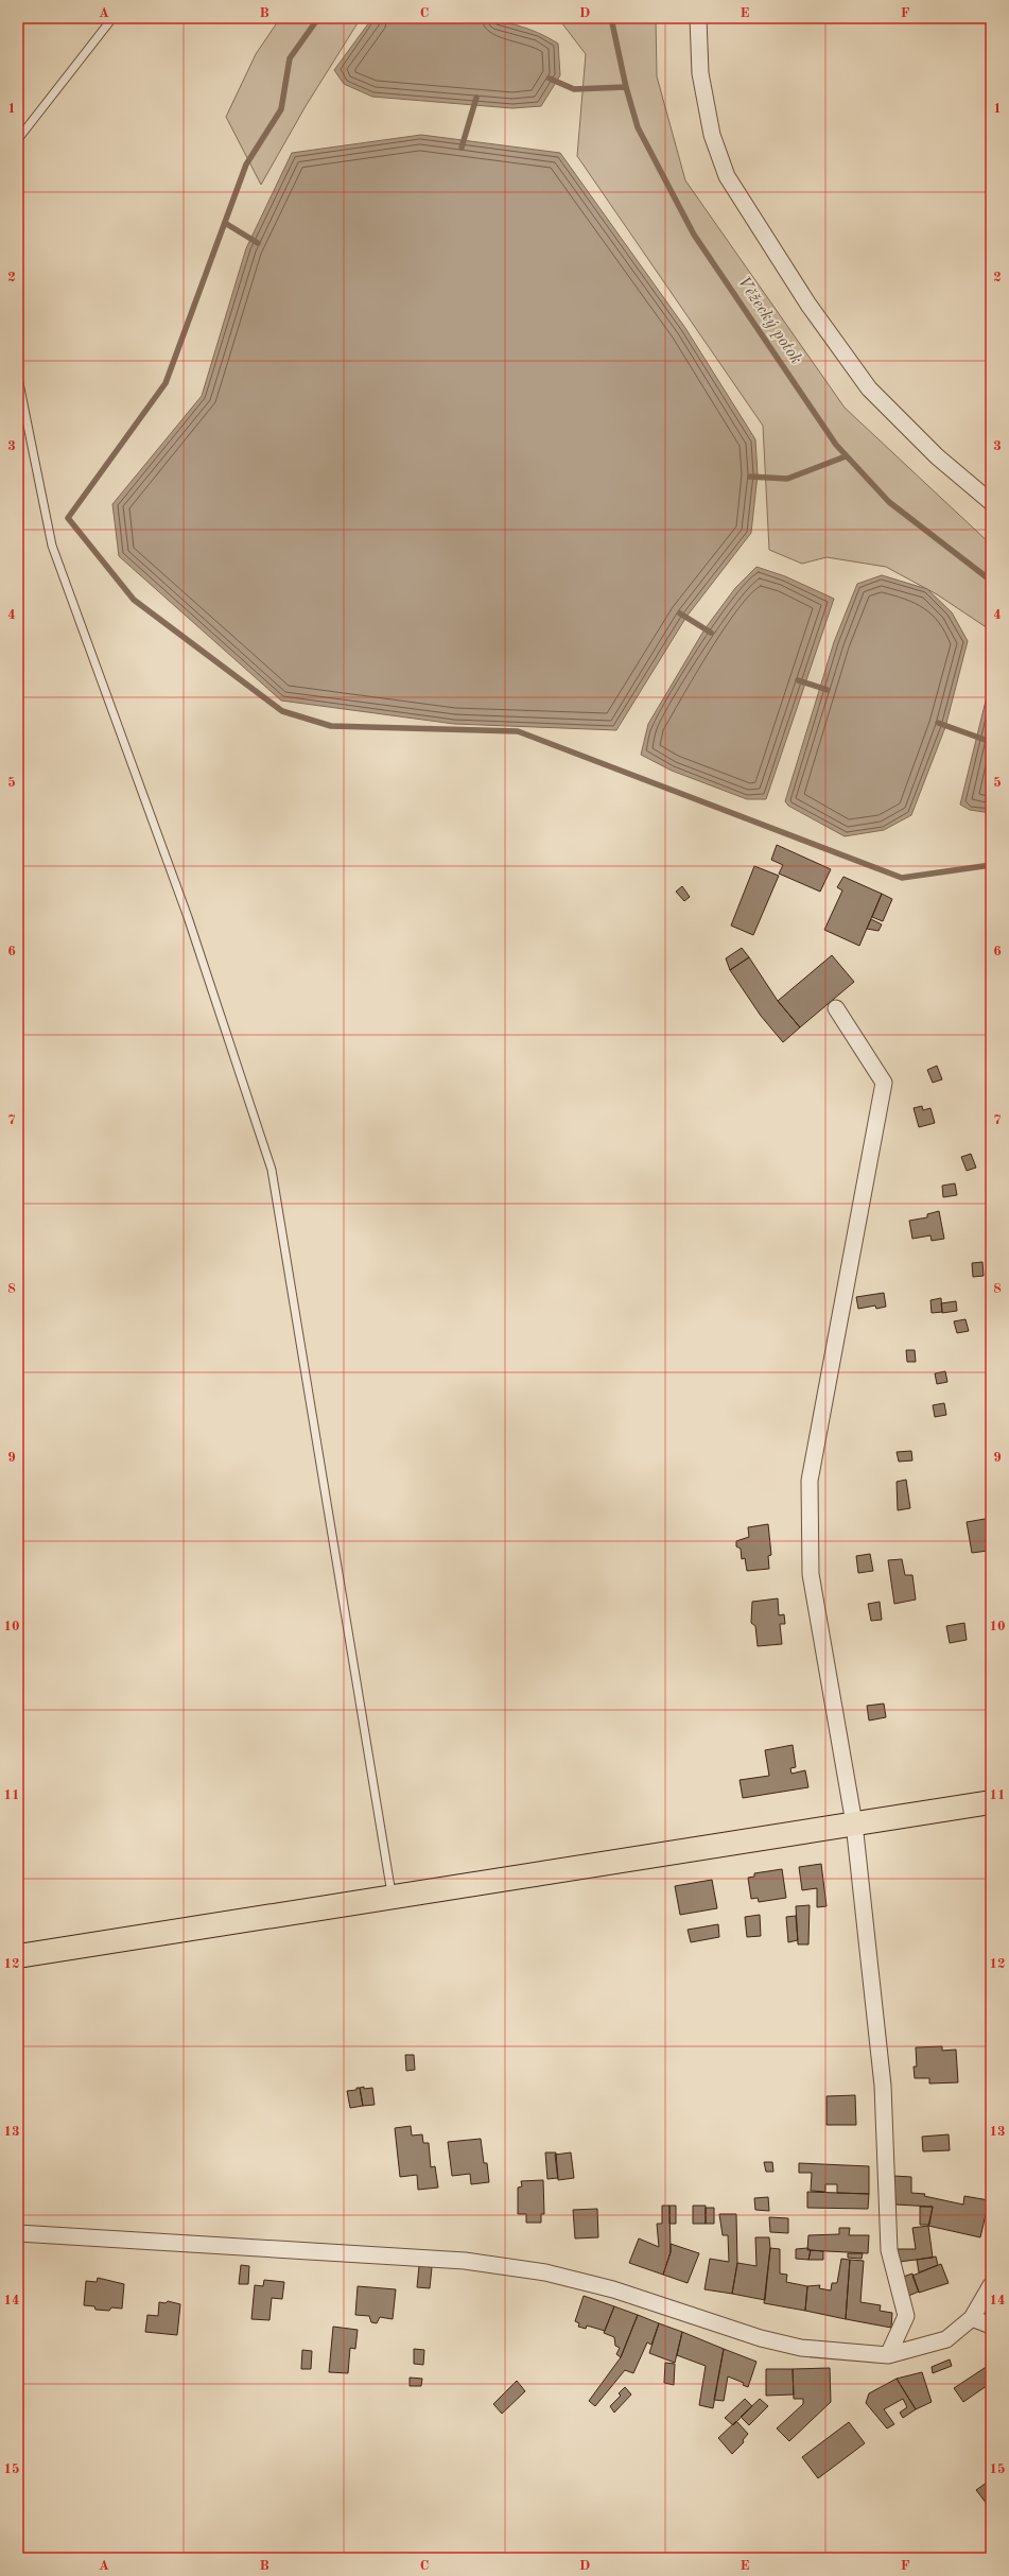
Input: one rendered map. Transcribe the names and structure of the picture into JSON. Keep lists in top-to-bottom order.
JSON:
{
  "water": ["Věžecký potok"],
  "grid": {
    "columns": [
      "A",
      "B",
      "C",
      "D",
      "E",
      "F"
    ],
    "rows": [
      "1",
      "2",
      "3",
      "4",
      "5",
      "6",
      "7",
      "8",
      "9",
      "10",
      "11",
      "12",
      "13",
      "14",
      "15"
    ]
  }
}
